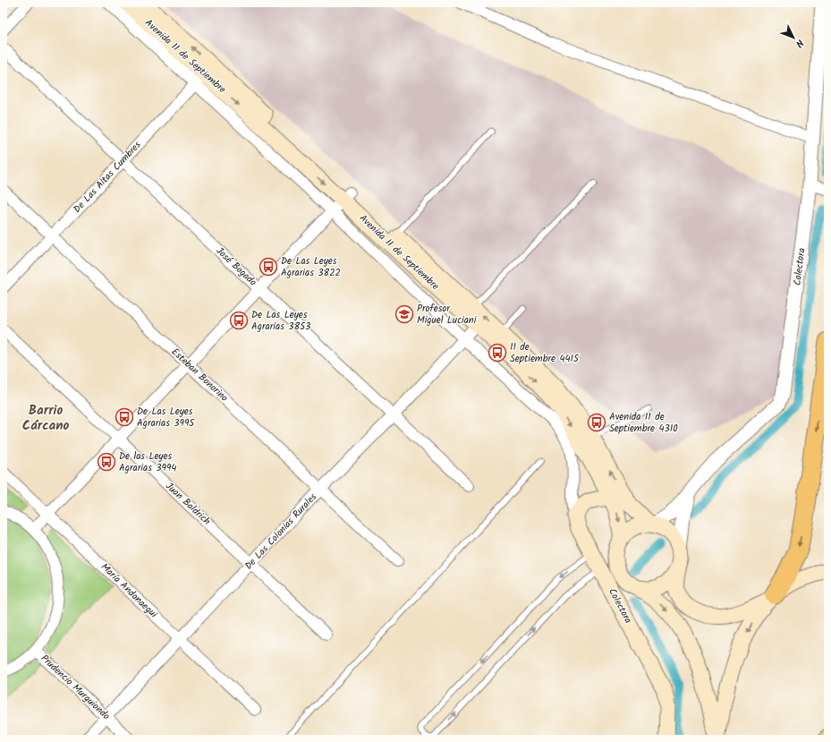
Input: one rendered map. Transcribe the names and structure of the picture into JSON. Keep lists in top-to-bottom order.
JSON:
{
  "streets": {
    "main road": ["Avenida 11 de Septiembre", "Colectora"],
    "street": [
      "De Las Altas Cumbres",
      "José Bogado",
      "Esteban Bonorino",
      "Juan Baldrich",
      "De Las Colonias Rurales",
      "María Andonaegui",
      "Prudencio Murguiondo"
    ]
  },
  "crossings": [
    ["Avenida 11 de Septiembre", "De Las Altas Cumbres"],
    ["Avenida 11 de Septiembre", "Colectora"],
    ["Avenida 11 de Septiembre", "De Las Colonias Rurales"],
    ["De Las Altas Cumbres", "José Bogado"],
    ["De Las Altas Cumbres", "Esteban Bonorino"],
    ["José Bogado", "De Las Colonias Rurales"],
    ["Esteban Bonorino", "De Las Colonias Rurales"],
    ["Juan Baldrich", "De Las Colonias Rurales"],
    ["De Las Colonias Rurales", "María Andonaegui"],
    ["De Las Colonias Rurales", "Prudencio Murguiondo"]
  ],
  "districts": ["Barrio Cárcano"],
  "places": {
    "bus stop": [
      "De Las Leyes Agrarias 3822",
      "De Las Leyes Agrarias 3853",
      "11 de Septiembre 4415",
      "De Las Leyes Agrarias 3995",
      "Avenida 11 de Septiembre 4310",
      "De las Leyes Agrarias 3994"
    ],
    "school or university": ["Profesor Miguel Luciani"]
  },
  "north": "bottom right"
}
